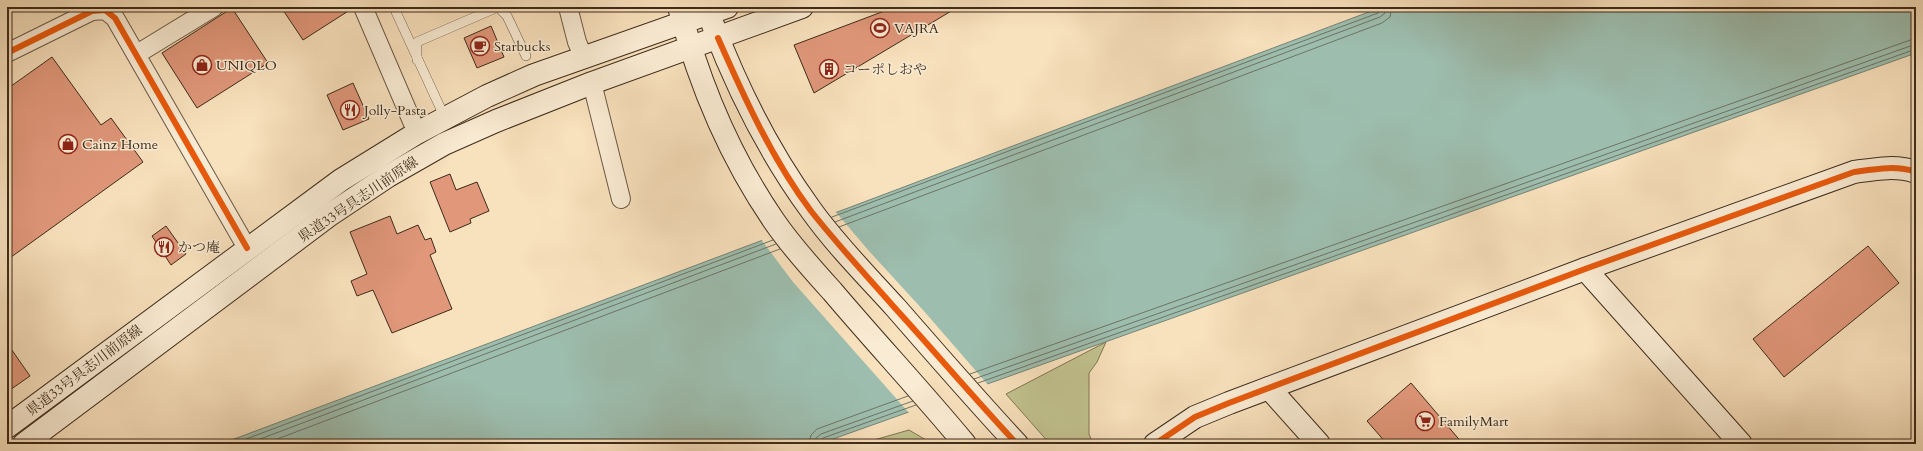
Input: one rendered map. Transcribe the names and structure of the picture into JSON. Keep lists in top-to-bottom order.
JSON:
{
  "streets": {
    "street": ["県道33号具志川前原線"]
  },
  "places": {
    "sports": ["VAJRA"],
    "cafe": ["Starbucks"],
    "shop": ["UNIQLO", "Cainz Home"],
    "building": ["コーポしおや"],
    "restaurant": ["Jolly-Pasta", "かつ庵"],
    "supermarket": ["FamilyMart"]
  }
}
